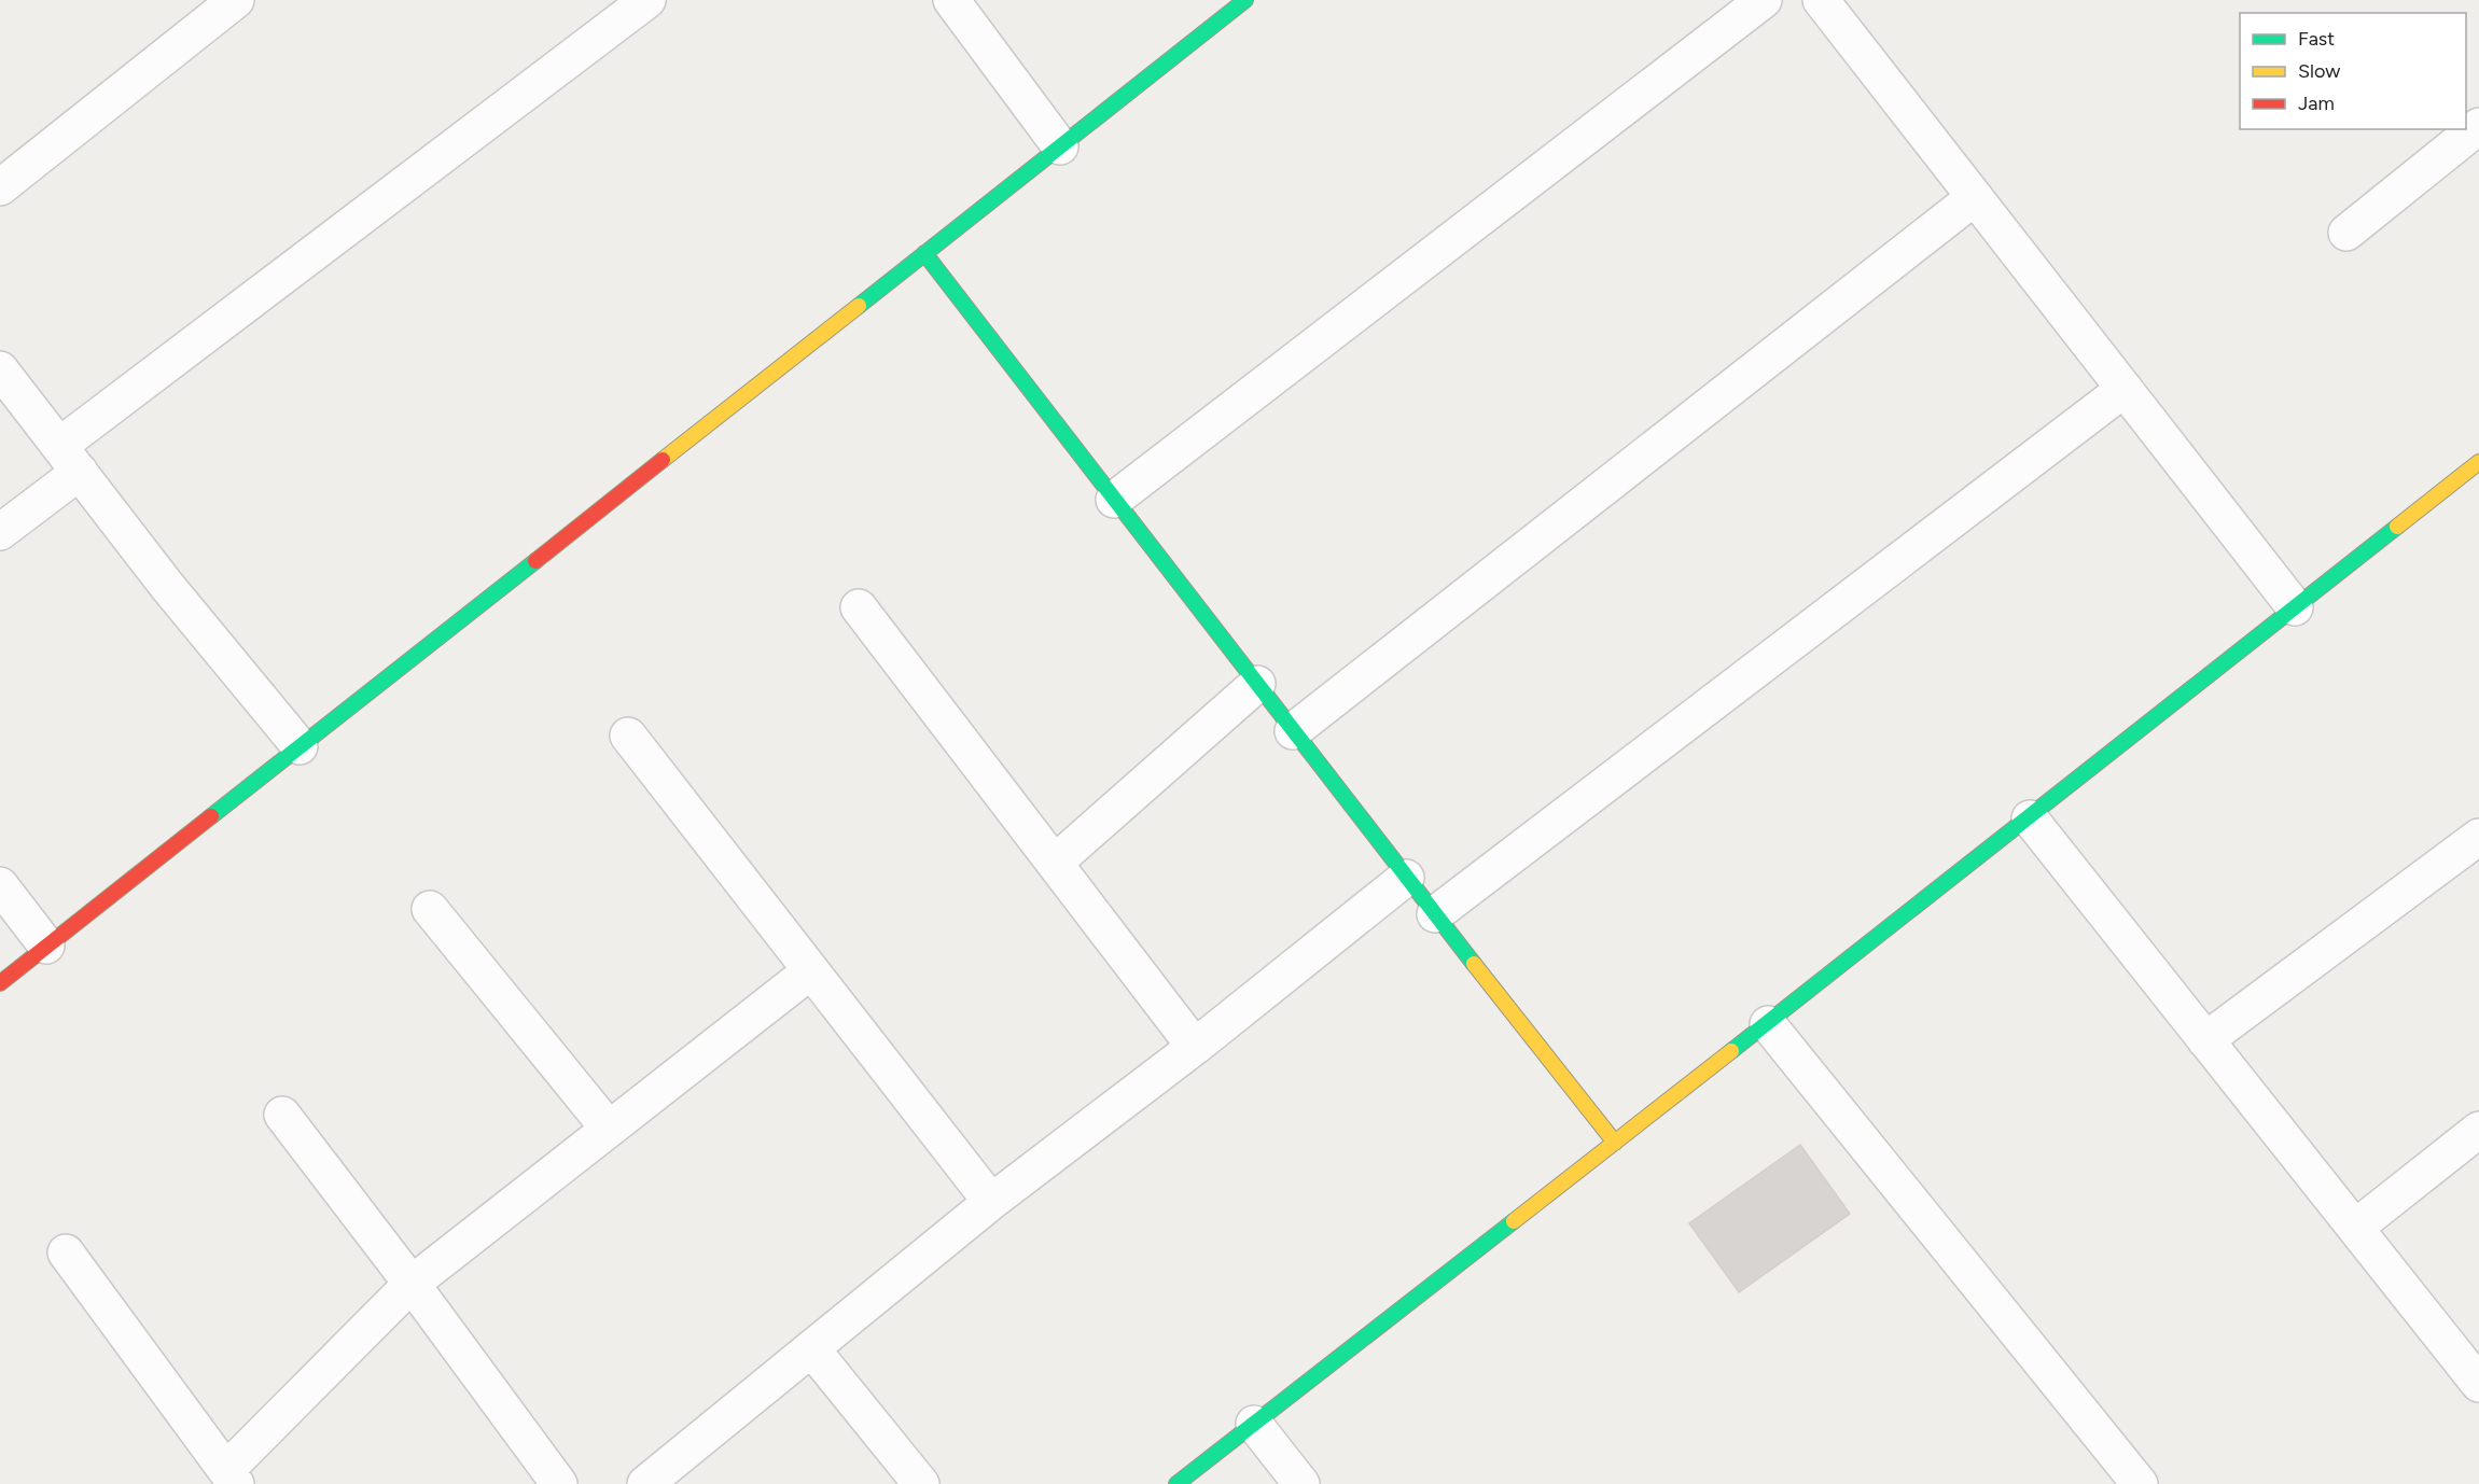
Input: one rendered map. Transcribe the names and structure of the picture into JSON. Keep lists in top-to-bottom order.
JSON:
{
  "legend": ["Fast", "Slow", "Jam"]
}
